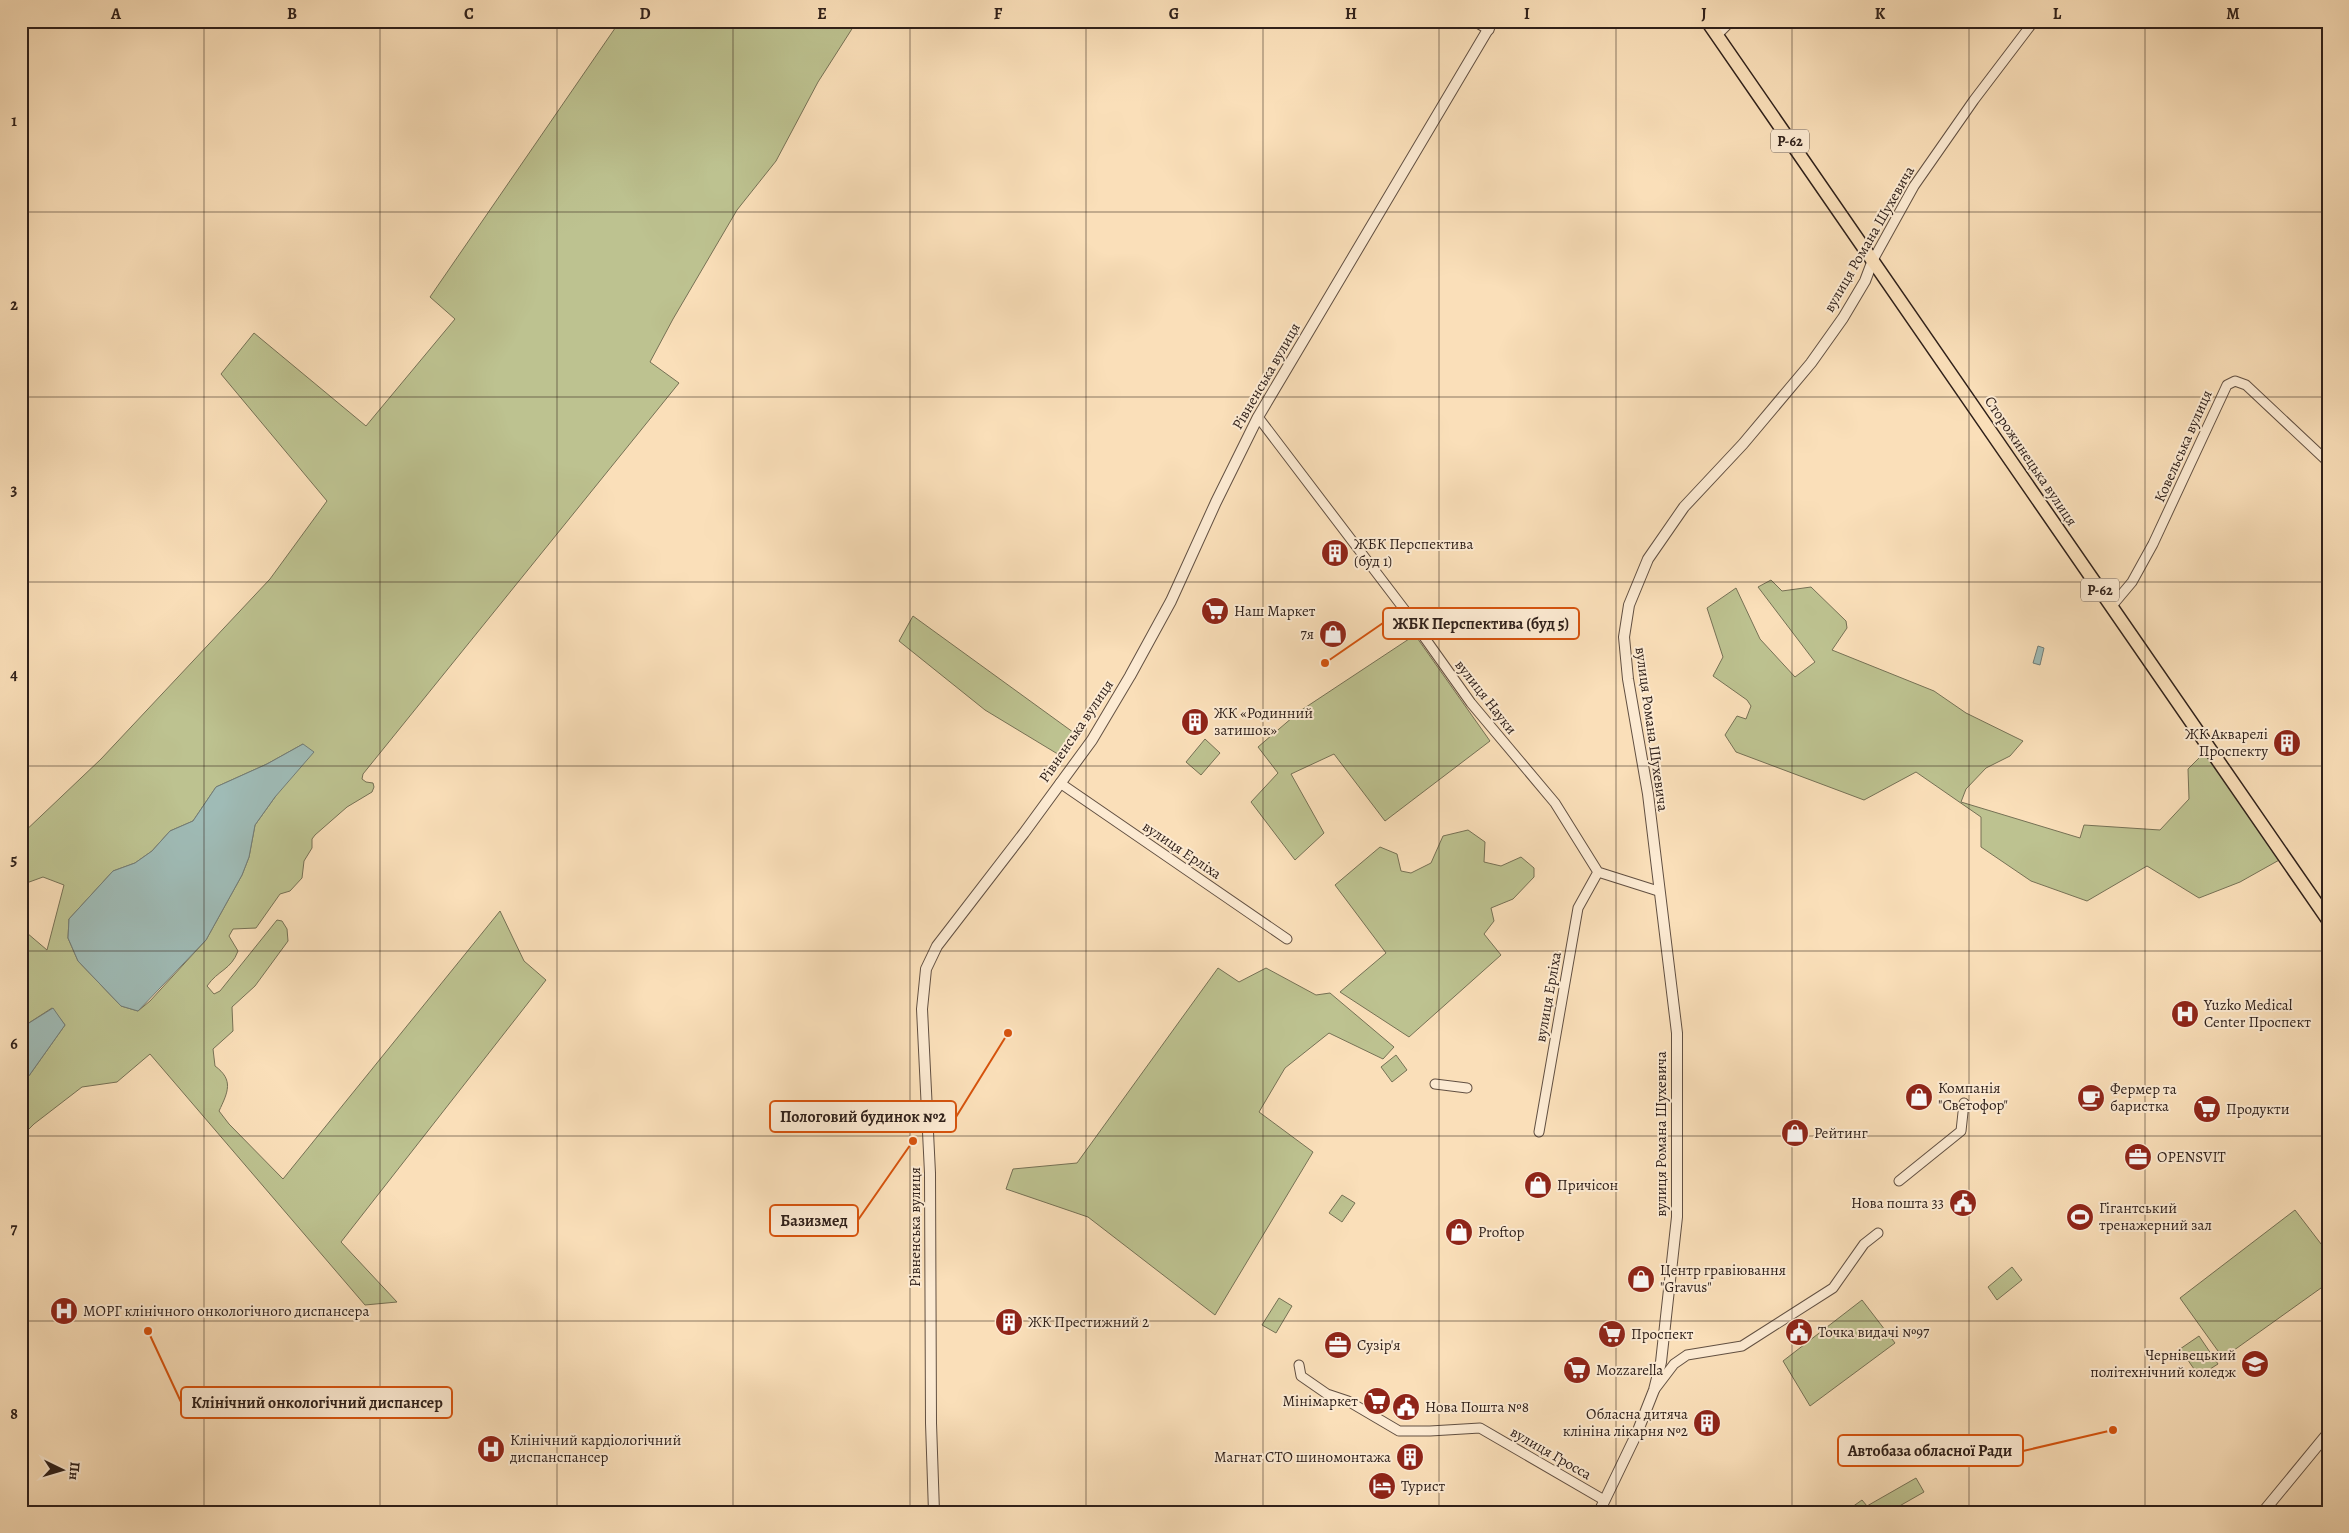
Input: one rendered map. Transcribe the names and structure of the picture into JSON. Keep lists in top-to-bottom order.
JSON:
{
  "streets": {
    "main road": ["Р-62", "Сторожинецька вулиця"],
    "street": [
      "вулиця Романа Шухевича",
      "Рівненська вулиця",
      "Ковельська вулиця",
      "вулиця Науки",
      "вулиця Ерліха",
      "вулиця Гросса"
    ]
  },
  "crossings": [
    ["вулиця Романа Шухевича", "Сторожинецька вулиця"],
    ["вулиця Романа Шухевича", "вулиця Гросса"],
    ["Рівненська вулиця", "вулиця Науки"],
    ["Рівненська вулиця", "вулиця Ерліха"],
    ["Ковельська вулиця", "Сторожинецька вулиця"],
    ["вулиця Науки", "вулиця Ерліха"]
  ],
  "places": {
    "building": [
      "ЖБК Перспектива (буд 1)",
      "ЖК «Родинний затишок»",
      "ЖК Акварелі Проспекту",
      "ЖК Престижний 2",
      "Обласна дитяча клініна лікарня №2",
      "Магнат СТО шиномонтажа"
    ],
    "supermarket": [
      "Наш Маркет",
      "Продукти",
      "Проспект",
      "Mozzarella",
      "Мінімаркет"
    ],
    "shop": [
      "7я",
      "Компанія \"Светофор\"",
      "Рейтинг",
      "Причісон",
      "Proftop",
      "Центр гравіювання \"Gravus\""
    ],
    "other": [
      "ЖБК Перспектива (буд 5)",
      "Пологовий будинок №2",
      "Базизмед",
      "Клінічний онкологічний диспансер",
      "Автобаза обласної Ради"
    ],
    "hospital": ["Yuzko Medical Center Проспект", "МОРГ клінічного онкологічного диспансера", "Клінічний кардіологічний диспанспансер"],
    "cafe": ["Фермер та баристка"],
    "office": ["OPENSVIT", "Сузір'я"],
    "public building": ["Нова пошта 33", "Точка видачі №97", "Нова Пошта №8"],
    "sports": ["Гігантський тренажерний зал"],
    "school or university": ["Чернівецький політехнічний коледж"],
    "hotel": ["Турист"]
  },
  "north": "right",
  "grid": {
    "columns": [
      "A",
      "B",
      "C",
      "D",
      "E",
      "F",
      "G",
      "H",
      "I",
      "J",
      "K",
      "L",
      "M"
    ],
    "rows": [
      "1",
      "2",
      "3",
      "4",
      "5",
      "6",
      "7",
      "8"
    ]
  }
}
